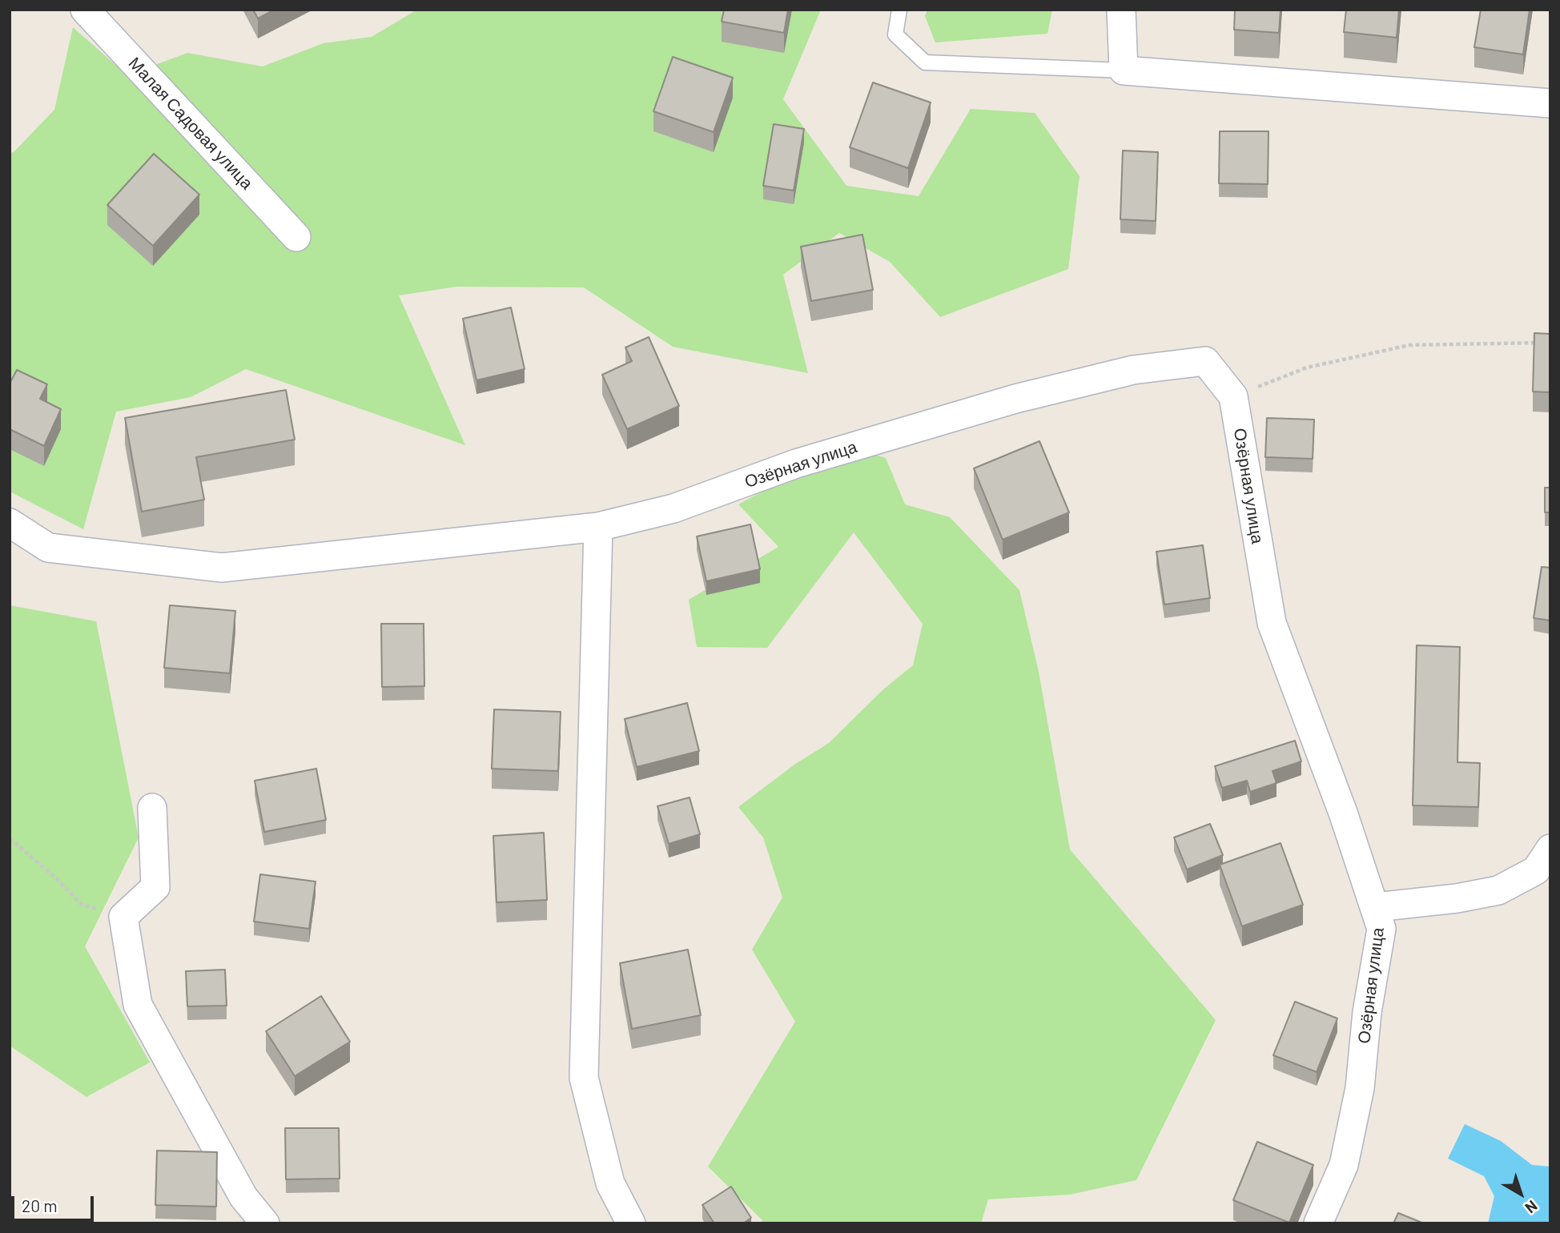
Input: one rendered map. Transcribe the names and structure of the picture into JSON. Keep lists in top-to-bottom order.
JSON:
{
  "streets": {
    "street": ["Малая Садовая улица", "Озёрная улица"]
  },
  "scale_bar": "20 m",
  "north": "bottom right"
}
